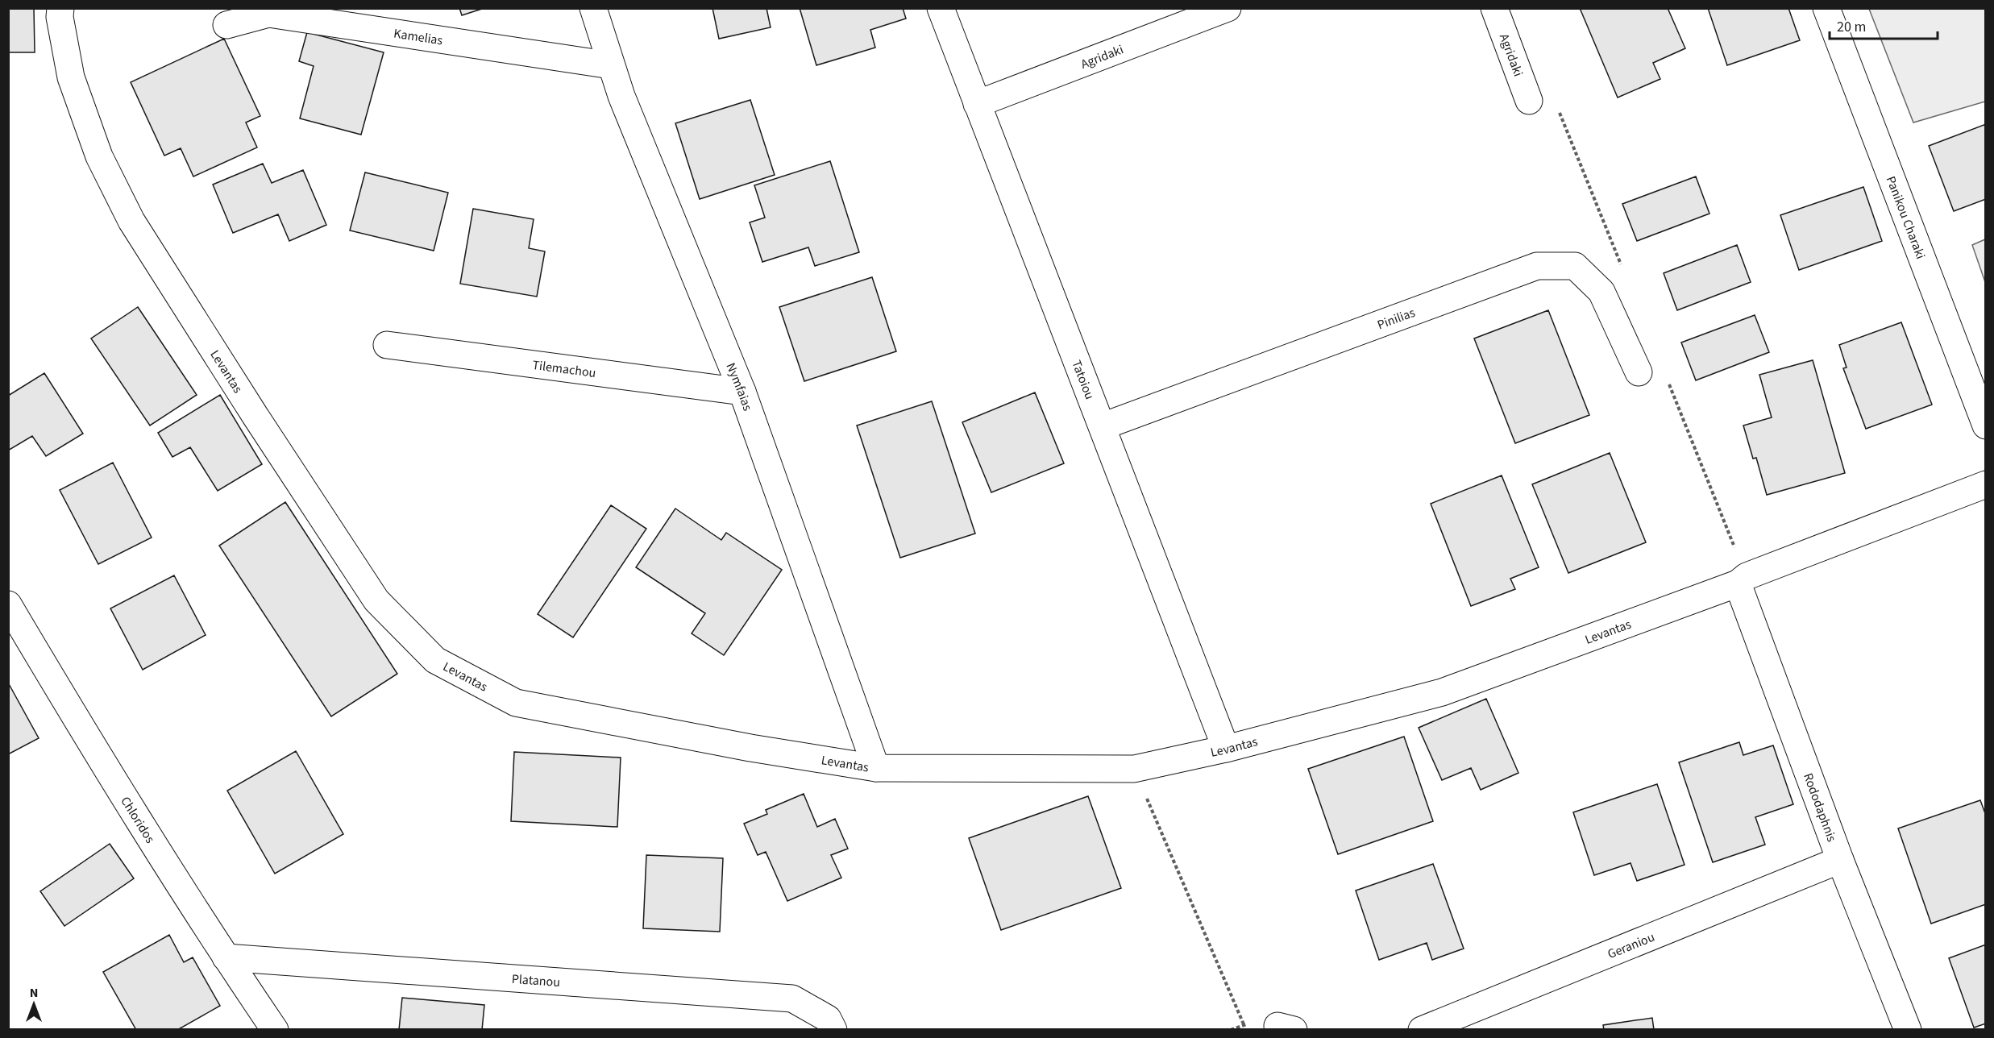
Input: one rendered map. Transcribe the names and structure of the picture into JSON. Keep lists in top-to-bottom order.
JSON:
{
  "streets": {
    "street": [
      "Kamelias",
      "Agridaki",
      "Panikou Charaki",
      "Pinilias",
      "Tilemachou",
      "Levantas",
      "Tatoiou",
      "Nymfaias",
      "Rododaphnis",
      "Chloridos",
      "Geraniou",
      "Platanou"
    ]
  },
  "crossings": [
    ["Kamelias", "Nymfaias"],
    ["Agridaki", "Tatoiou"],
    ["Pinilias", "Tatoiou"],
    ["Tilemachou", "Nymfaias"],
    ["Levantas", "Tatoiou"],
    ["Levantas", "Nymfaias"],
    ["Levantas", "Rododaphnis"],
    ["Rododaphnis", "Geraniou"],
    ["Chloridos", "Platanou"]
  ],
  "scale_bar": "20 m",
  "north": "top"
}
